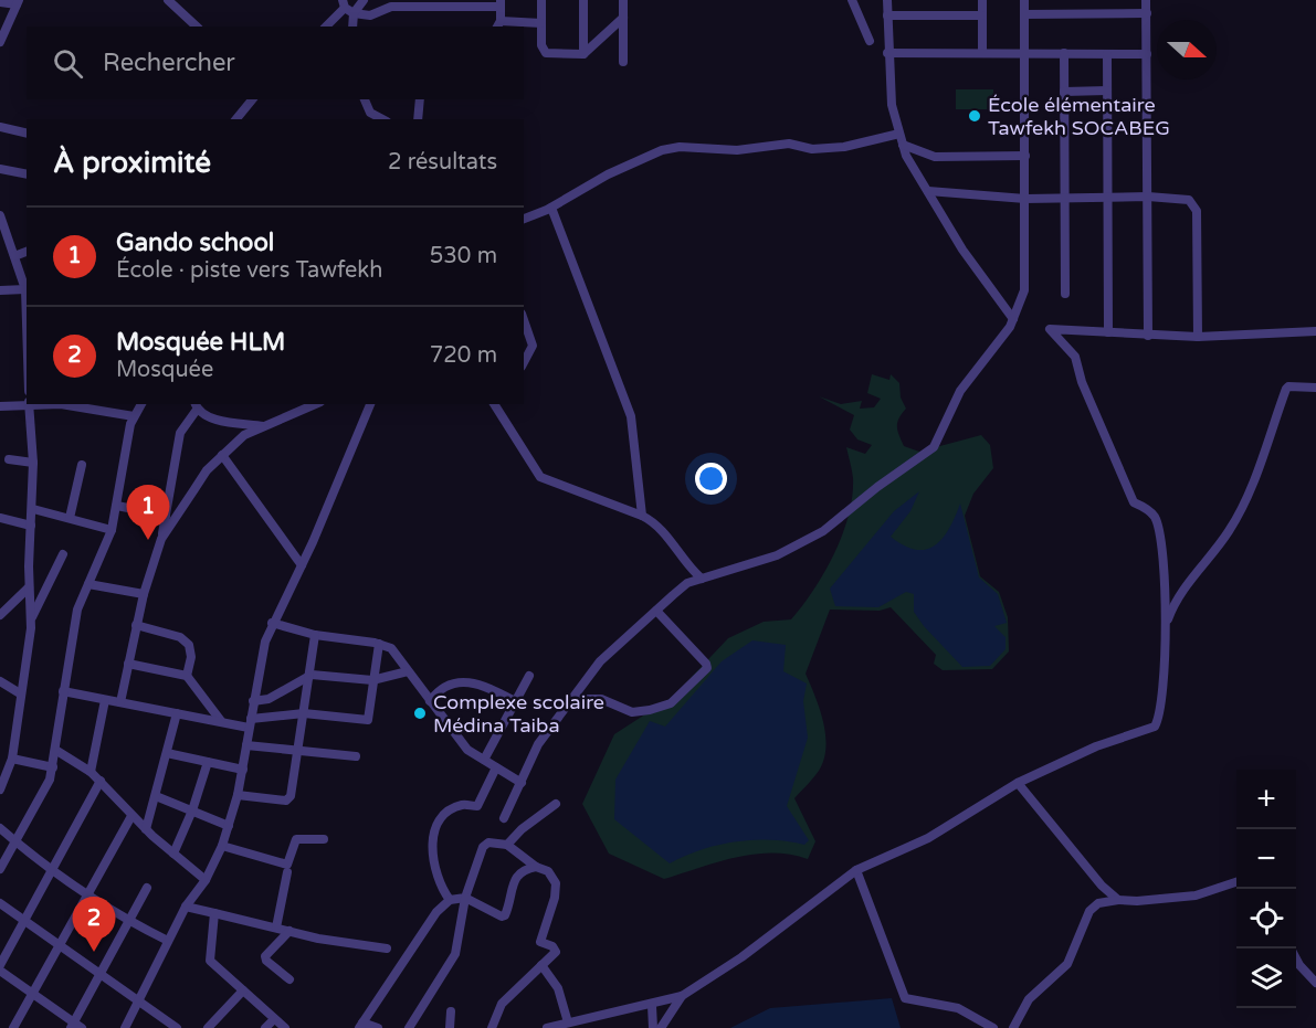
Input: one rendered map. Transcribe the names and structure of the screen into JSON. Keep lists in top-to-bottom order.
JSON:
{
  "places": ["École élémentaire Tawfekh SOCABEG", "Complexe scolaire Médina Taiba"],
  "north": "right",
  "page": {
    "search": "Rechercher",
    "heading": ["À proximité", "2 résultats"],
    "list": [
      {
        "mark": "1",
        "name": "Gando school",
        "note": "École · piste vers Tawfekh",
        "value": "530 m"
      },
      {
        "mark": "2",
        "name": "Mosquée HLM",
        "note": "Mosquée",
        "value": "720 m"
      }
    ],
    "pins": ["1", "2"],
    "map_buttons": ["+", "−"]
  }
}
